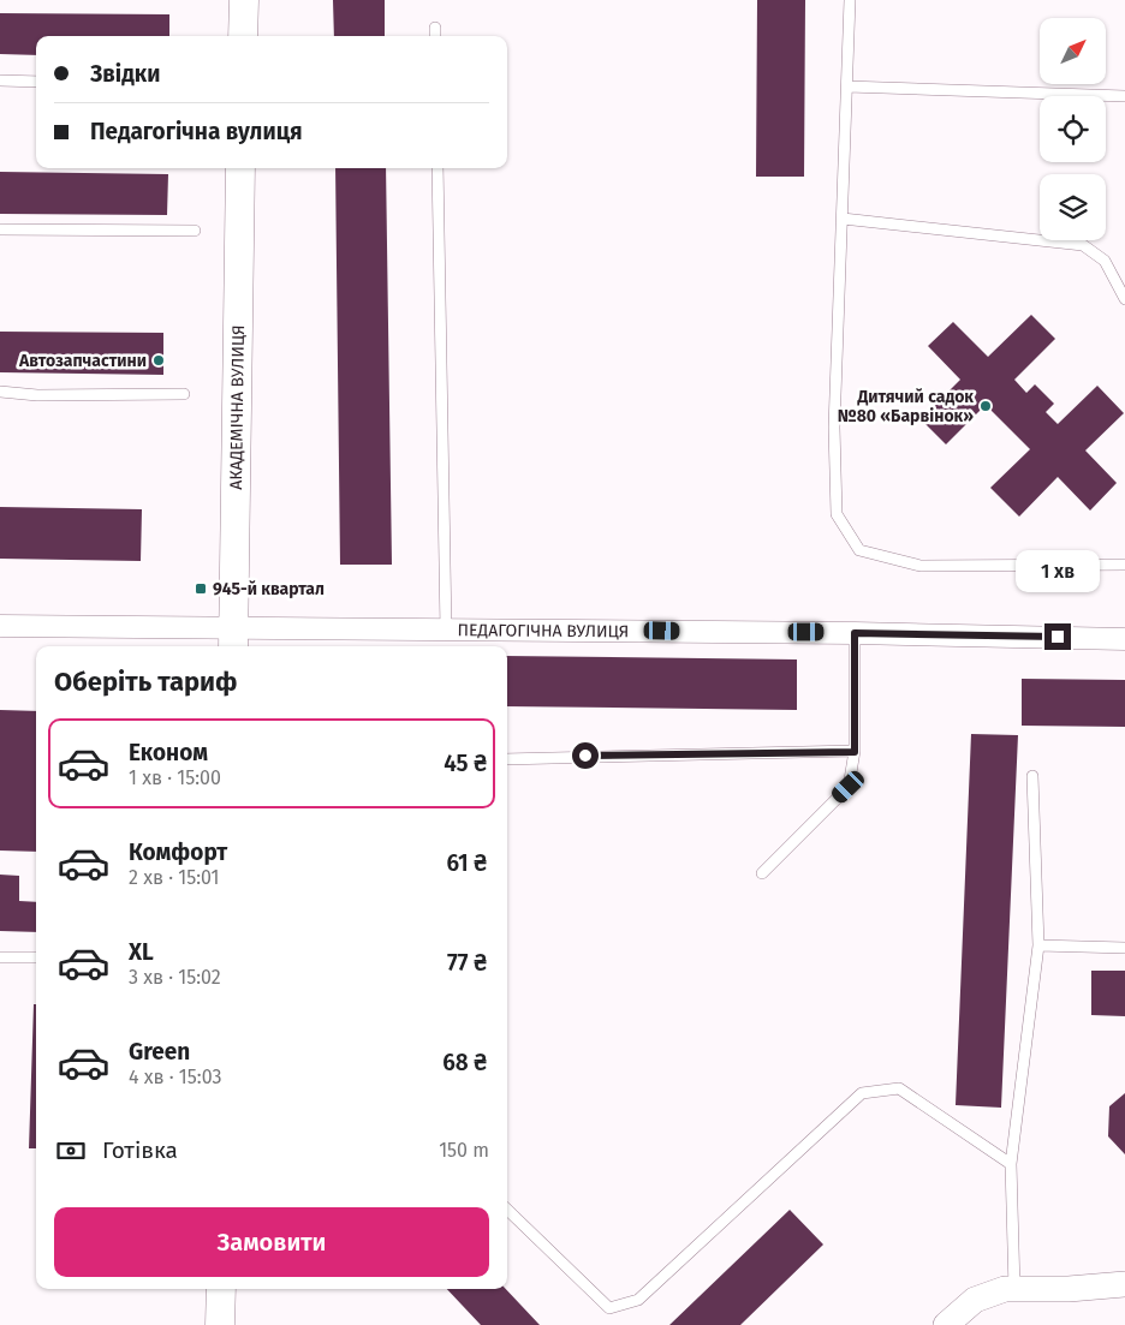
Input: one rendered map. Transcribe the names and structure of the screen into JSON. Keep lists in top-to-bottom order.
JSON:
{
  "streets": {
    "main road": ["АКАДЕМІЧНА ВУЛИЦЯ"],
    "street": ["ПЕДАГОГІЧНА ВУЛИЦЯ"]
  },
  "crossings": [
    ["АКАДЕМІЧНА ВУЛИЦЯ", "ПЕДАГОГІЧНА ВУЛИЦЯ"]
  ],
  "places": {
    "other": ["Автозапчастини", "Дитячий садок №80 «Барвінок»"],
    "transit": ["945-й квартал"]
  },
  "north": "top right",
  "page": {
    "banner": ["Звідки", "Педагогічна вулиця"],
    "bubble": "1 хв",
    "heading": "Оберіть тариф",
    "list": [
      {
        "name": "Економ",
        "note": "1 хв · 15:00",
        "value": "45 ₴"
      },
      {
        "name": "Комфорт",
        "note": "2 хв · 15:01",
        "value": "61 ₴"
      },
      {
        "name": "XL",
        "note": "3 хв · 15:02",
        "value": "77 ₴"
      },
      {
        "name": "Green",
        "note": "4 хв · 15:03",
        "value": "68 ₴"
      }
    ],
    "pay": ["Готівка", "150 m"],
    "buttons": "Замовити"
  }
}
